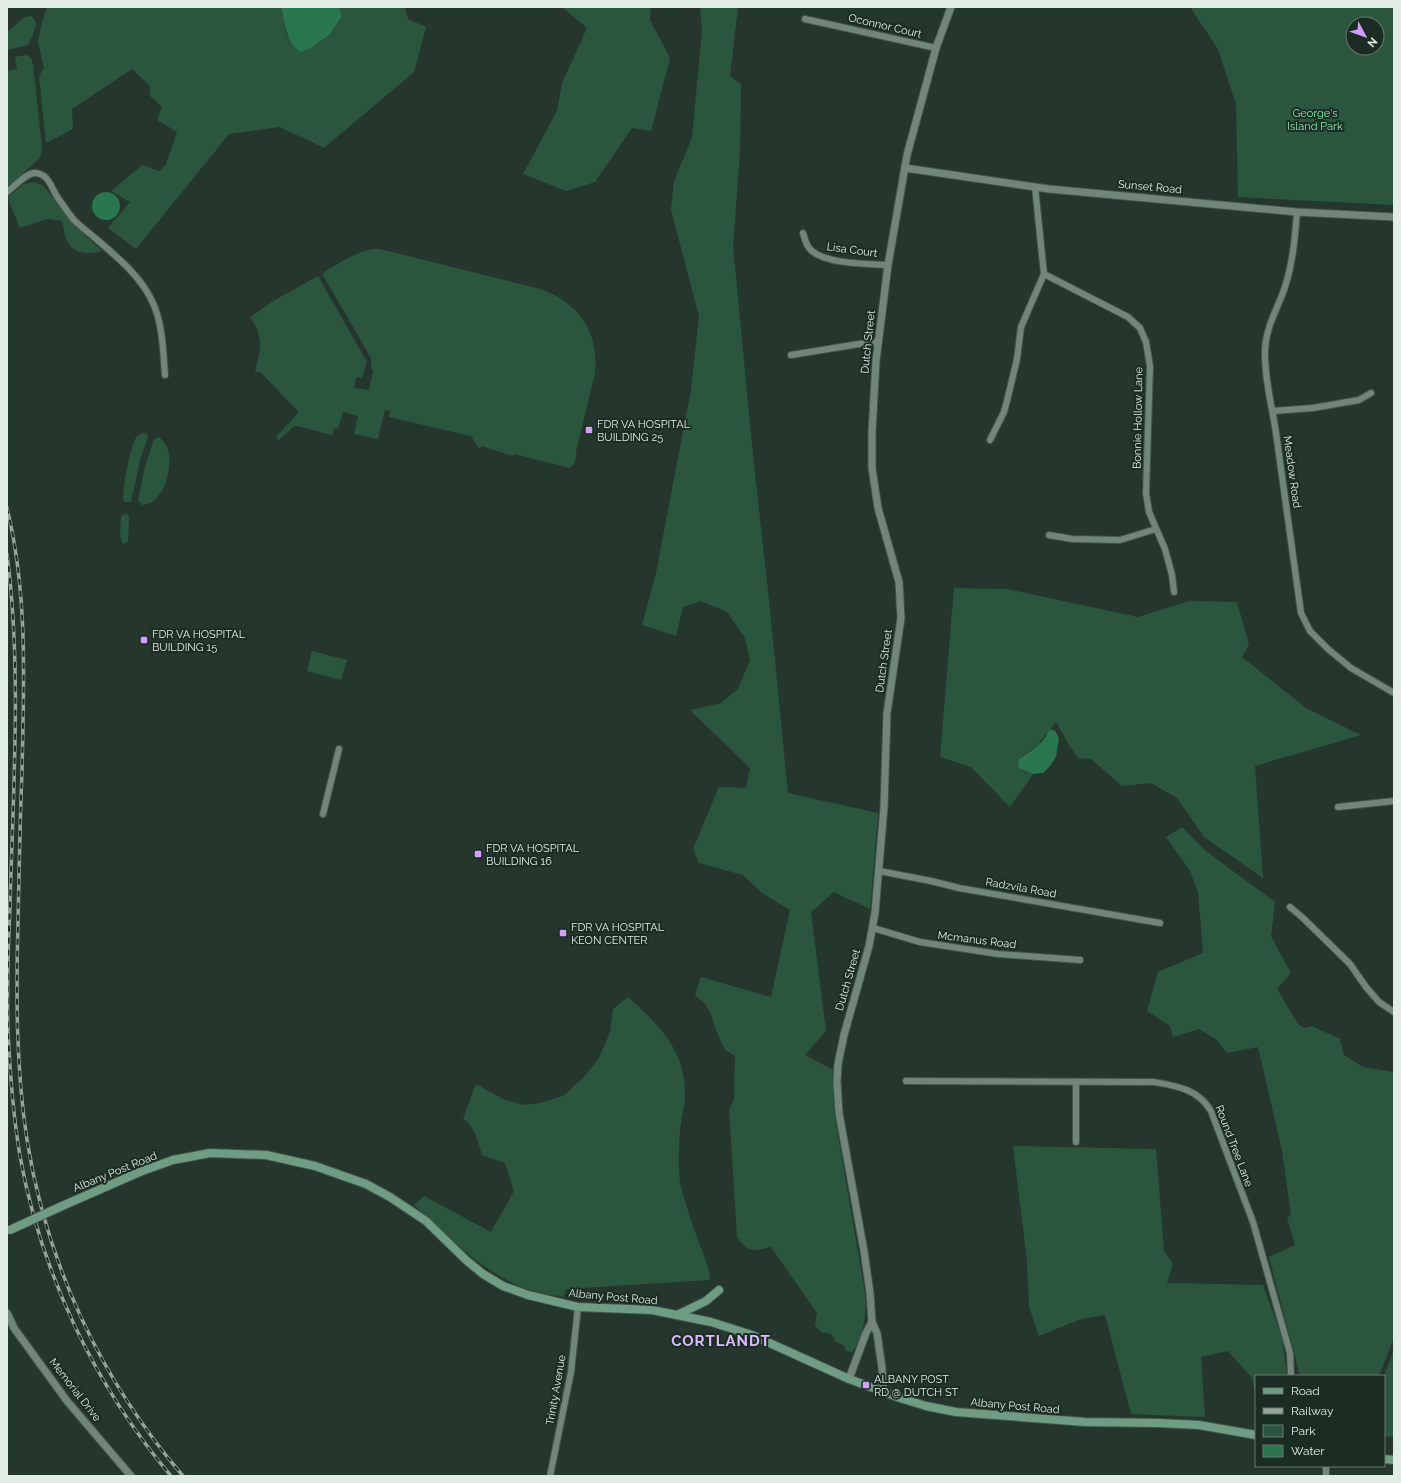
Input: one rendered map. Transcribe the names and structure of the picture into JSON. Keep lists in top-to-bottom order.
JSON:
{
  "streets": {
    "main road": ["Albany Post Road"],
    "street": [
      "Oconnor Court",
      "Sunset Road",
      "Lisa Court",
      "Dutch Street",
      "Bonnie Hollow Lane",
      "Meadow Road",
      "Radzvila Road",
      "Mcmanus Road",
      "Round Tree Lane",
      "Memorial Drive",
      "Trinity Avenue"
    ]
  },
  "crossings": [
    ["Oconnor Court", "Dutch Street"],
    ["Sunset Road", "Dutch Street"],
    ["Sunset Road", "Meadow Road"],
    ["Lisa Court", "Dutch Street"],
    ["Dutch Street", "Radzvila Road"],
    ["Dutch Street", "Mcmanus Road"],
    ["Dutch Street", "Albany Post Road"],
    ["Albany Post Road", "Trinity Avenue"]
  ],
  "districts": ["CORTLANDT"],
  "parks": ["George's Island Park"],
  "places": {
    "transit": [
      "FDR VA HOSPITAL BUILDING 25",
      "FDR VA HOSPITAL BUILDING 15",
      "FDR VA HOSPITAL BUILDING 16",
      "FDR VA HOSPITAL KEON CENTER",
      "ALBANY POST RD @ DUTCH ST"
    ]
  },
  "legend": [
    "Road",
    "Railway",
    "Park",
    "Water"
  ],
  "north": "bottom right"
}
